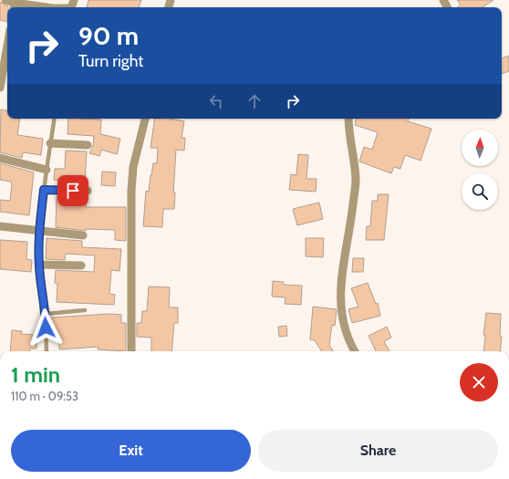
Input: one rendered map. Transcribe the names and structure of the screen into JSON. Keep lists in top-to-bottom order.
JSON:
{
  "north": "top",
  "page": {
    "turn": ["90 m", "Turn right"],
    "heading": ["1 min", "110 m · 09:53"],
    "buttons": ["Exit", "Share"]
  }
}
